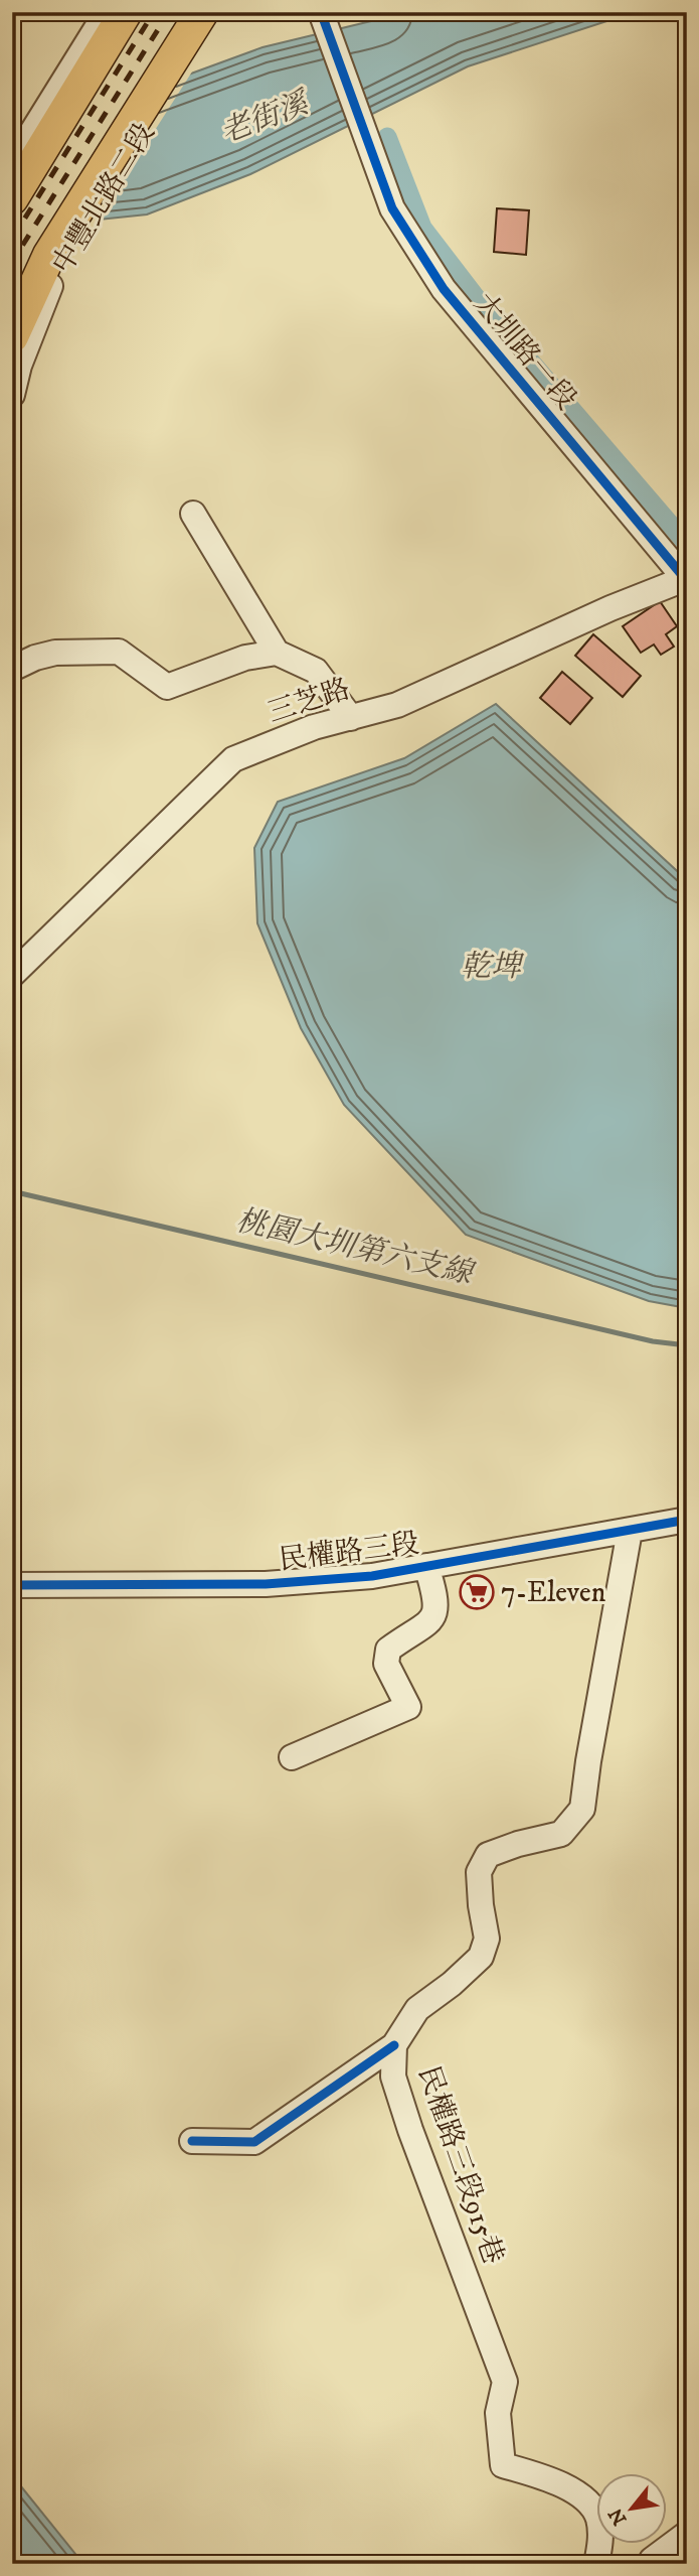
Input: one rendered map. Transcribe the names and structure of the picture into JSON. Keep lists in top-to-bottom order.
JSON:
{
  "streets": {
    "main road": ["中豐北路二段"],
    "street": [
      "大圳路一段",
      "三芝路",
      "民權路三段",
      "民權路三段915巷"
    ]
  },
  "crossings": [
    ["大圳路一段", "三芝路"],
    ["民權路三段", "民權路三段915巷"]
  ],
  "water": ["老街溪", "乾埤", "桃園大圳第六支線"],
  "places": {
    "supermarket": ["7-Eleven"]
  },
  "north": "bottom left"
}
